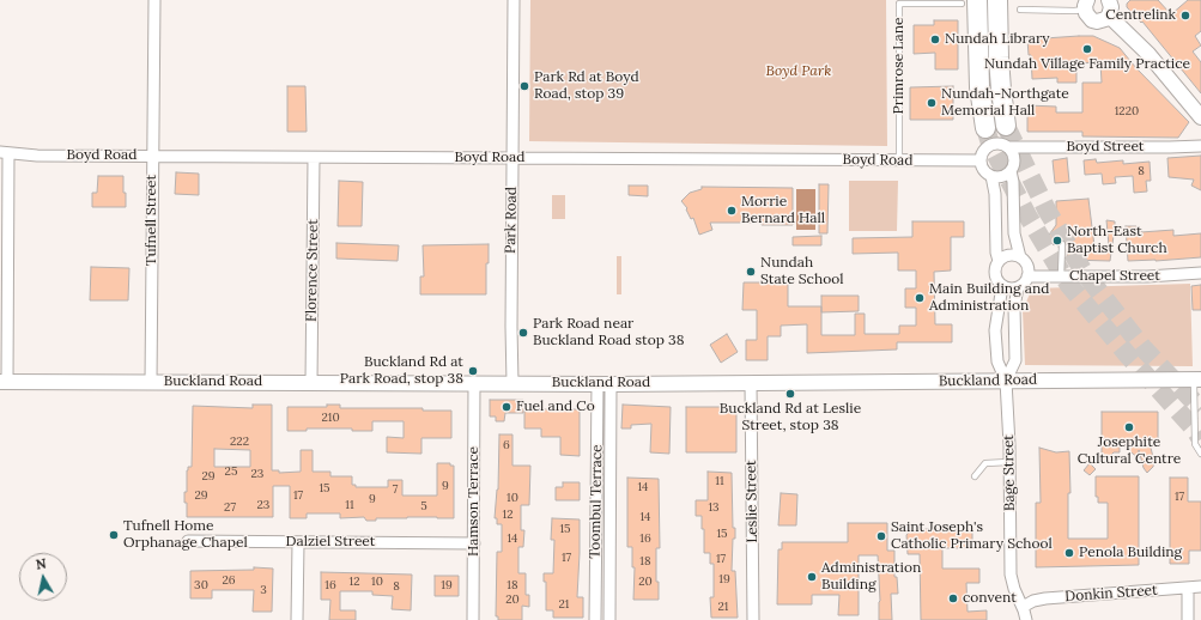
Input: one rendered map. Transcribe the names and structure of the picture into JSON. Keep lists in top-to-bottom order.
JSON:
{
  "streets": {
    "street": [
      "Boyd Street",
      "Boyd Road",
      "Tufnell Street",
      "Park Road",
      "Florence Street",
      "Chapel Street",
      "Buckland Road",
      "Bage Street",
      "Hamson Terrace",
      "Toombul Terrace",
      "Leslie Street",
      "Dalziel Street",
      "Donkin Street"
    ],
    "lane": ["Primrose Lane"]
  },
  "crossings": [
    ["Primrose Lane", "Boyd Road"],
    ["Boyd Street", "Boyd Road"],
    ["Boyd Road", "Tufnell Street"],
    ["Boyd Road", "Park Road"],
    ["Boyd Road", "Florence Street"],
    ["Tufnell Street", "Buckland Road"],
    ["Park Road", "Buckland Road"],
    ["Florence Street", "Buckland Road"],
    ["Chapel Street", "Bage Street"],
    ["Buckland Road", "Bage Street"],
    ["Buckland Road", "Hamson Terrace"],
    ["Buckland Road", "Toombul Terrace"],
    ["Buckland Road", "Leslie Street"],
    ["Bage Street", "Donkin Street"],
    ["Hamson Terrace", "Dalziel Street"]
  ],
  "parks": ["Boyd Park"],
  "places": [
    "Centrelink",
    "Nundah Library",
    "Nundah Village Family Practice",
    "Park Rd at Boyd Road, stop 39",
    "Nundah-Northgate Memorial Hall",
    "Morrie Bernard Hall",
    "North-East Baptist Church",
    "Nundah State School",
    "Main Building and Administration",
    "Park Road near Buckland Road stop 38",
    "Buckland Rd at Park Road, stop 38",
    "Buckland Rd at Leslie Street, stop 38",
    "Fuel and Co",
    "Josephite Cultural Centre",
    "Tufnell Home Orphanage Chapel",
    "Saint Joseph's Catholic Primary School",
    "Penola Building",
    "Administration Building",
    "convent"
  ],
  "house_numbers": [
    "1220",
    "8",
    "210",
    "222",
    "6",
    "25",
    "23",
    "29",
    "11",
    "9",
    "14",
    "15",
    "7",
    "29",
    "17",
    "17",
    "10",
    "9",
    "23",
    "11",
    "5",
    "27",
    "13",
    "12",
    "14",
    "15",
    "15",
    "14",
    "16",
    "17",
    "17",
    "18",
    "19",
    "26",
    "12",
    "10",
    "20",
    "30",
    "16",
    "19",
    "18",
    "8",
    "3",
    "20",
    "21",
    "21"
  ],
  "north": "top"
}
